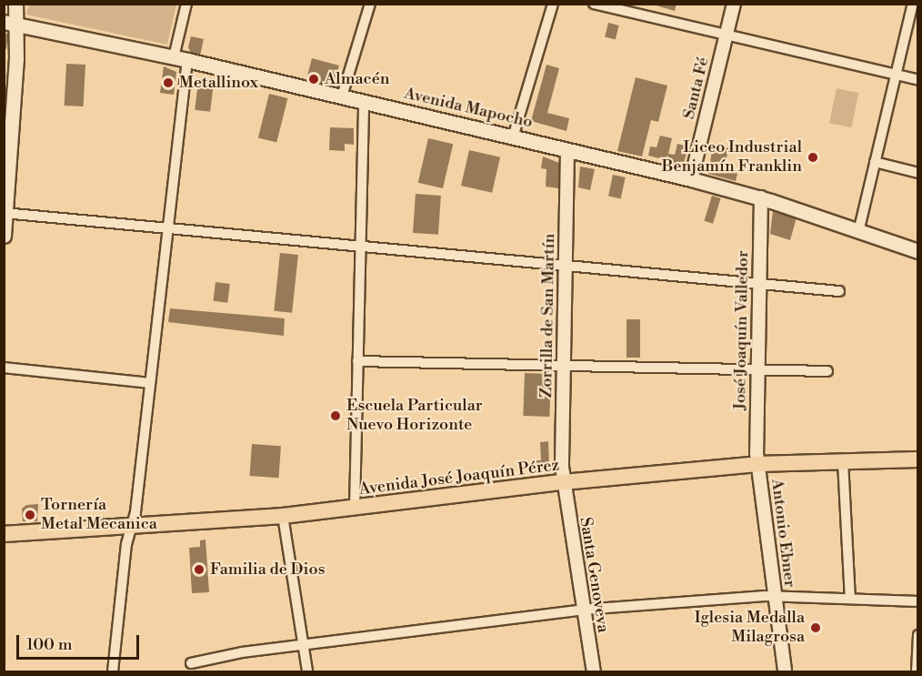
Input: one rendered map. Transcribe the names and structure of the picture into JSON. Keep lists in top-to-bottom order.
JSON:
{
  "streets": {
    "main road": ["Avenida Mapocho", "Avenida José Joaquín Pérez"],
    "street": [
      "Santa Fé",
      "Zorrilla de San Martín",
      "José Joaquín Valledor",
      "Antonio Ebner",
      "Santa Genoveva"
    ]
  },
  "crossings": [
    ["Santa Fé", "Avenida Mapocho"],
    ["Avenida Mapocho", "Zorrilla de San Martín"],
    ["Avenida Mapocho", "José Joaquín Valledor"],
    ["Zorrilla de San Martín", "Avenida José Joaquín Pérez"],
    ["Zorrilla de San Martín", "Santa Genoveva"],
    ["José Joaquín Valledor", "Avenida José Joaquín Pérez"],
    ["José Joaquín Valledor", "Antonio Ebner"],
    ["Avenida José Joaquín Pérez", "Antonio Ebner"],
    ["Avenida José Joaquín Pérez", "Santa Genoveva"]
  ],
  "places": [
    "Almacén",
    "Metallinox",
    "Liceo Industrial Benjamín Franklin",
    "Escuela Particular Nuevo Horizonte",
    "Tornería Metal Mecanica",
    "Familia de Dios",
    "Iglesia Medalla Milagrosa"
  ],
  "scale_bar": "100 m"
}
